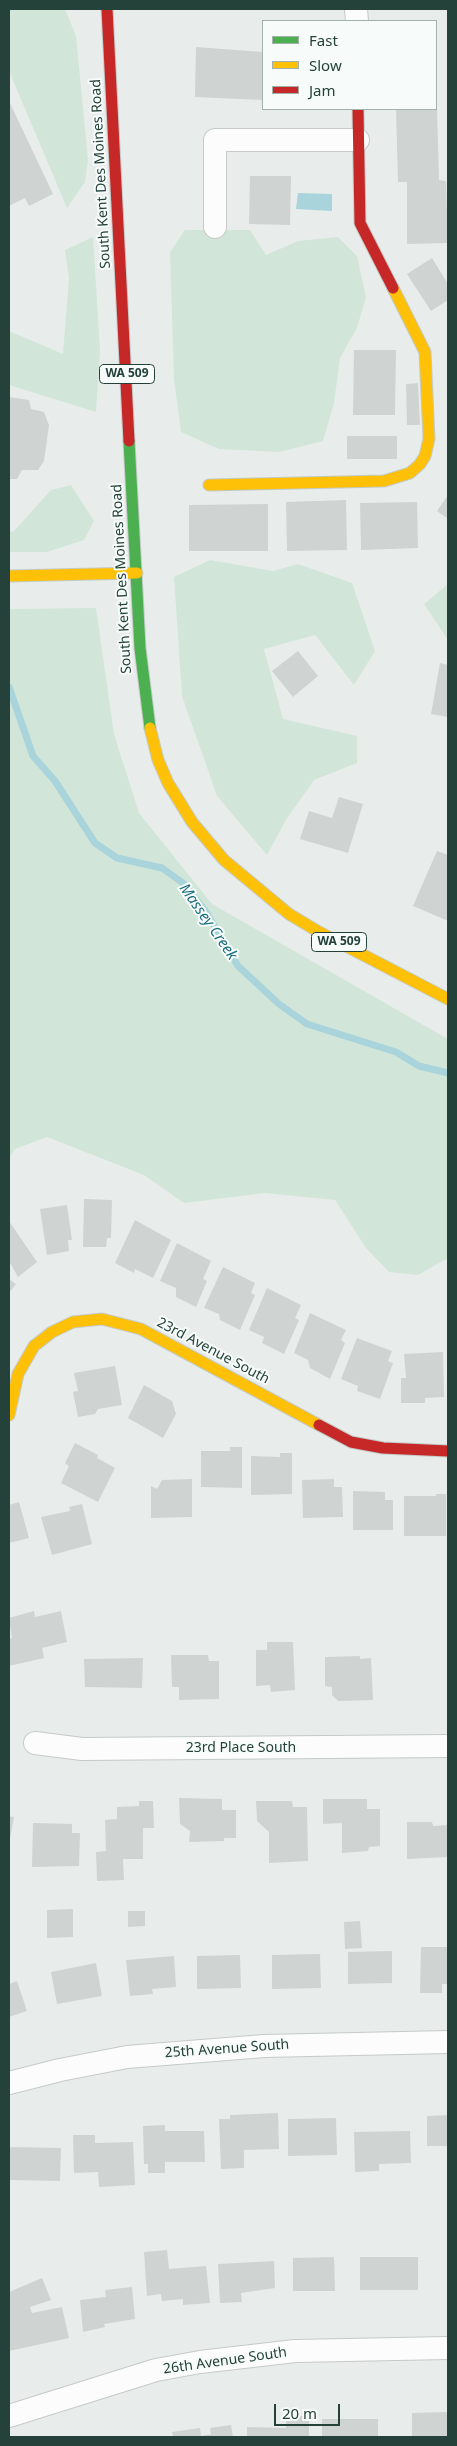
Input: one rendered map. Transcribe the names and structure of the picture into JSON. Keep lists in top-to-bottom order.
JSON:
{
  "streets": {
    "street": [
      "South Kent Des Moines Road",
      "WA 509",
      "23rd Avenue South",
      "23rd Place South",
      "25th Avenue South",
      "26th Avenue South"
    ]
  },
  "water": ["Massey Creek"],
  "legend": ["Fast", "Slow", "Jam"],
  "scale_bar": "20 m"
}
